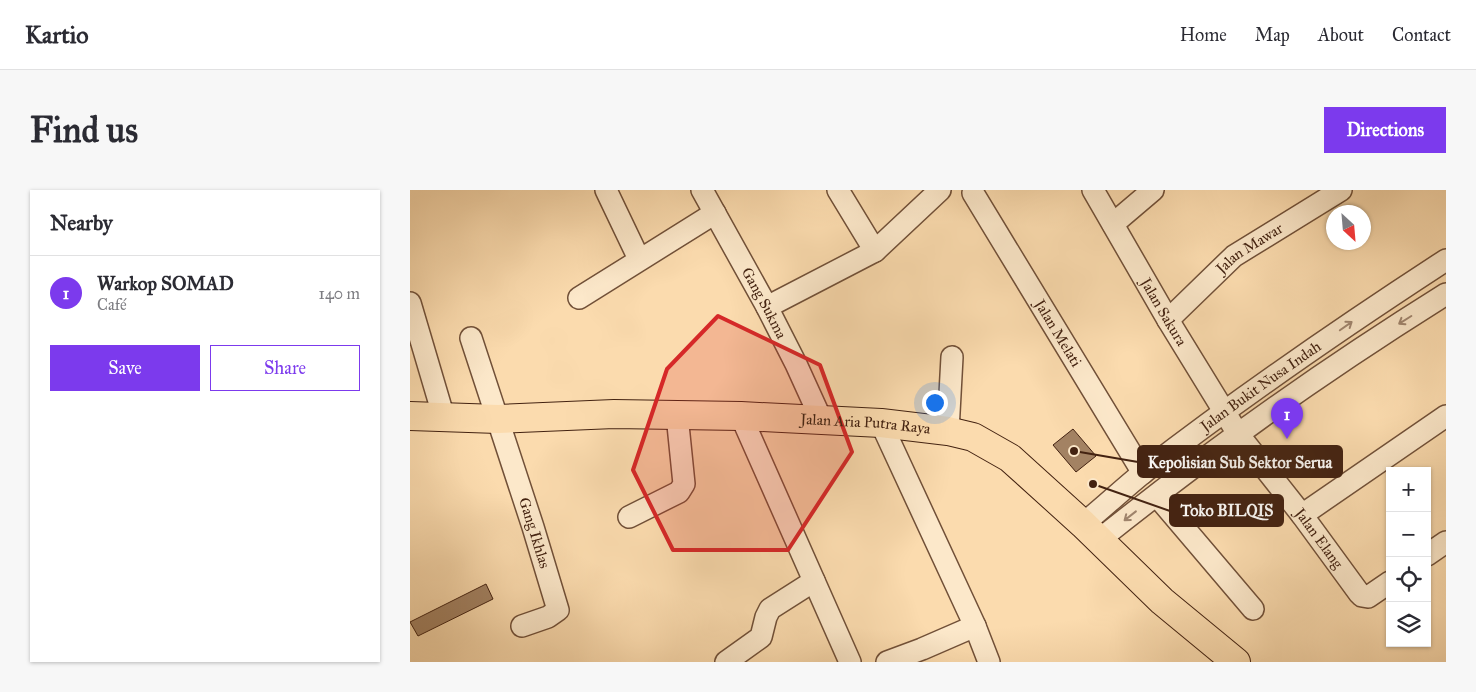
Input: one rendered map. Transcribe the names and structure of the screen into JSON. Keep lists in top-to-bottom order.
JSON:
{
  "streets": {
    "main road": ["Jalan Aria Putra Raya"],
    "street": [
      "Jalan Mawar",
      "Gang Sukma",
      "Jalan Sakura",
      "Jalan Melati",
      "Jalan Bukit Nusa Indah",
      "Gang Ikhlas",
      "Jalan Elang"
    ]
  },
  "crossings": [
    ["Jalan Mawar", "Jalan Sakura"],
    ["Gang Sukma", "Jalan Aria Putra Raya"],
    ["Jalan Sakura", "Jalan Bukit Nusa Indah"],
    ["Jalan Sakura", "Jalan Elang"],
    ["Jalan Melati", "Jalan Bukit Nusa Indah"],
    ["Jalan Bukit Nusa Indah", "Jalan Aria Putra Raya"],
    ["Jalan Bukit Nusa Indah", "Jalan Elang"],
    ["Jalan Aria Putra Raya", "Gang Ikhlas"]
  ],
  "places": ["Kepolisian Sub Sektor Serua", "Toko BILQIS"],
  "north": "bottom right",
  "page": {
    "header": "Kartio",
    "nav": [
      "Home",
      "Map",
      "About",
      "Contact"
    ],
    "buttons": [
      "Directions",
      ["Save", "Share"]
    ],
    "title": "Find us",
    "heading": "Nearby",
    "list": [
      {
        "mark": "1",
        "name": "Warkop SOMAD",
        "note": "Café",
        "value": "140 m"
      }
    ],
    "pins": "1",
    "map_buttons": ["+", "−"]
  }
}
